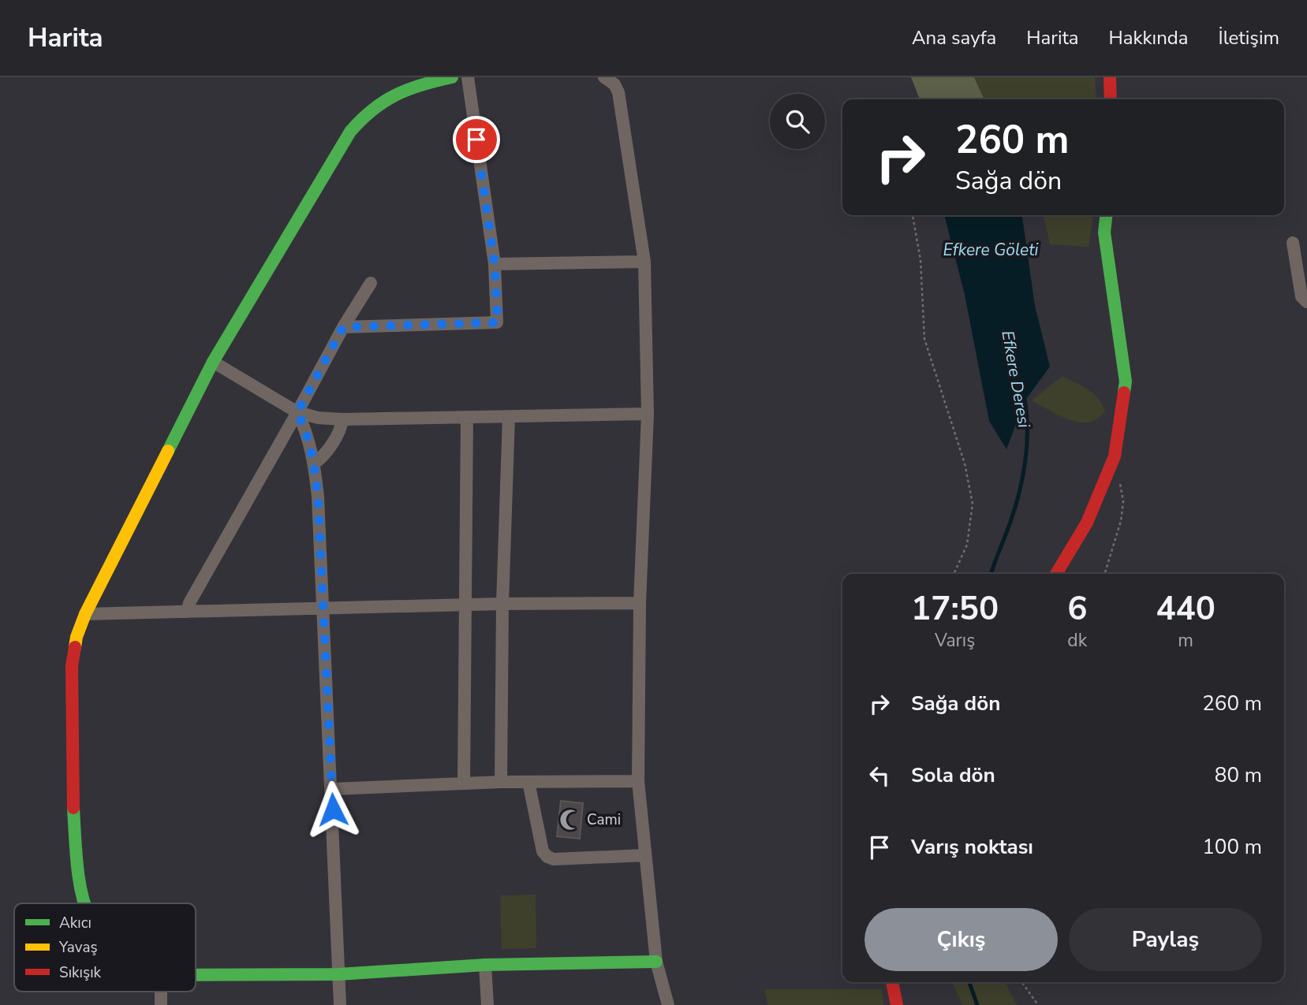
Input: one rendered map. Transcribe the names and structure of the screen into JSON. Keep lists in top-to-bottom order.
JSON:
{
  "water": ["Efkere Göleti", "Efkere Deresi"],
  "places": {
    "mosque": ["Cami"]
  },
  "legend": ["Akıcı", "Yavaş", "Sıkışık"],
  "page": {
    "header": "Harita",
    "nav": [
      "Ana sayfa",
      "Harita",
      "Hakkında",
      "İletişim"
    ],
    "turn": ["260 m", "Sağa dön"],
    "eta": [
      "17:50",
      "Varış",
      "6",
      "dk",
      "440",
      "m"
    ],
    "list": [
      {
        "name": "Sağa dön",
        "value": "260 m"
      },
      {
        "name": "Sola dön",
        "value": "80 m"
      },
      {
        "name": "Varış noktası",
        "value": "100 m"
      }
    ],
    "buttons": ["Çıkış", "Paylaş"]
  }
}
